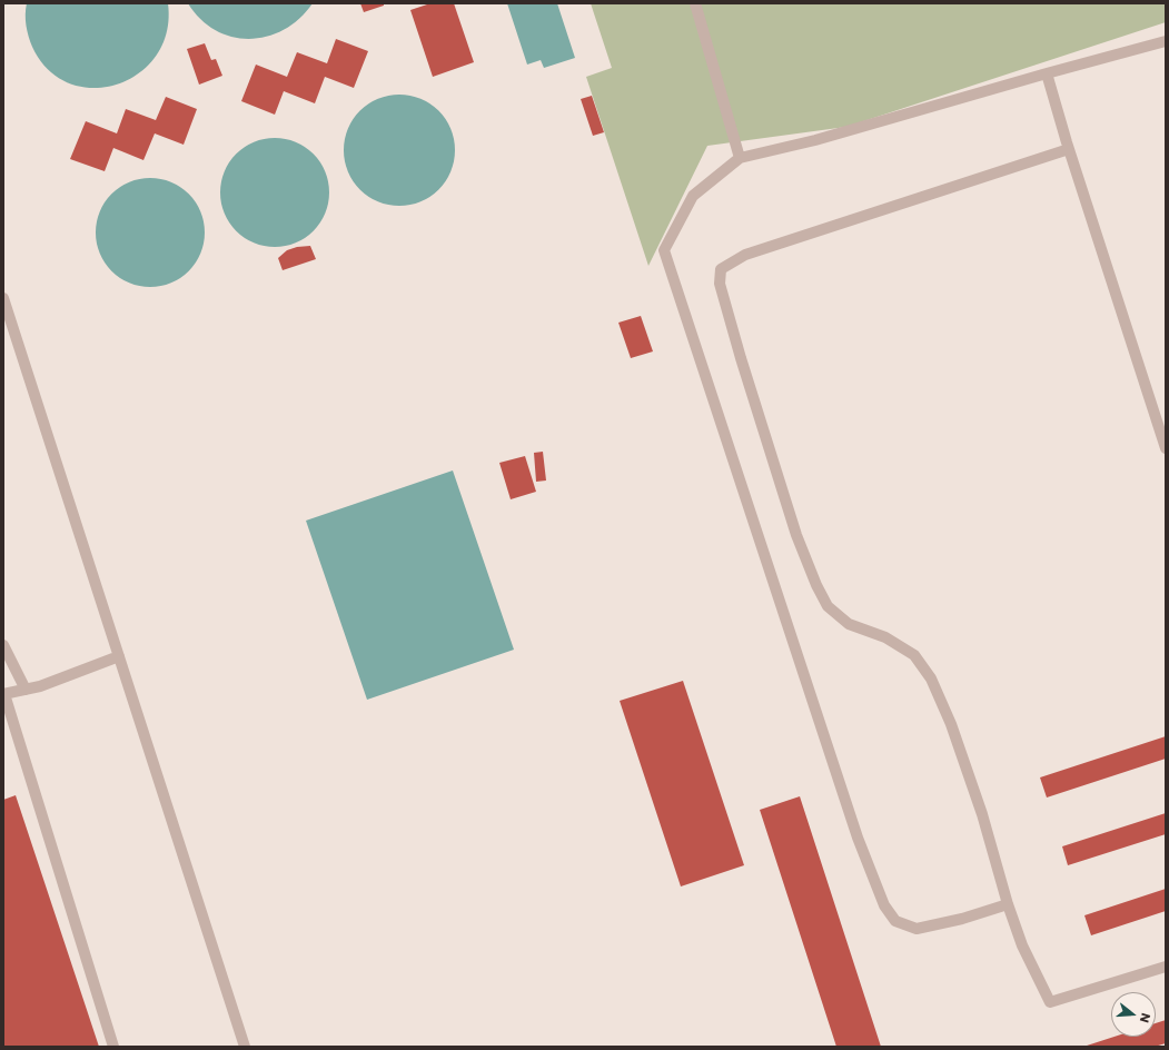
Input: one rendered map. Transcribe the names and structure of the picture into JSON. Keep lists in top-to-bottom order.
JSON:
{
  "north": "right"
}
